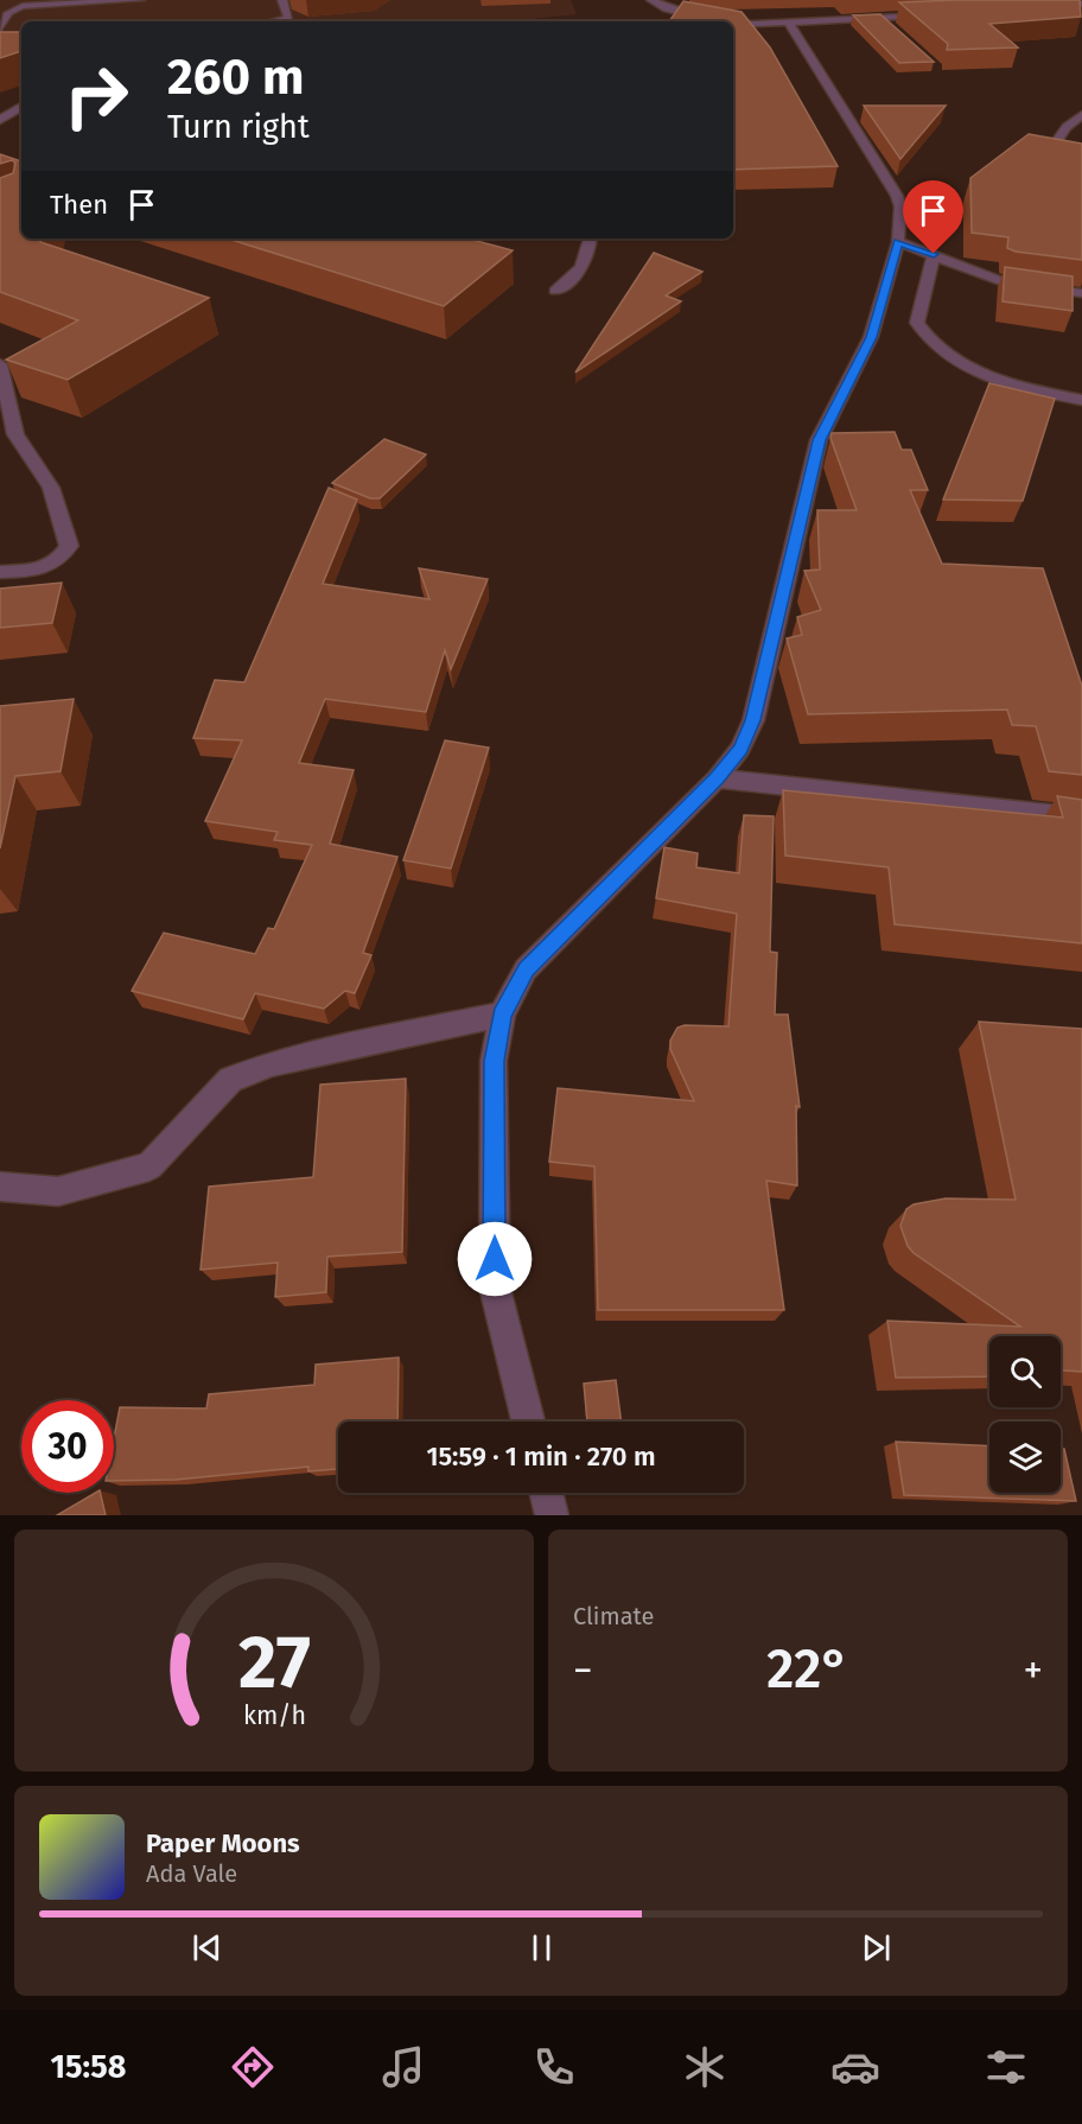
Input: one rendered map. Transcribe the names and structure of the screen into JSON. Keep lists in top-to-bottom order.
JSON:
{
  "page": {
    "turn": ["260 m", "Turn right"],
    "then": "Then",
    "limit": "30",
    "trip": "15:59 · 1 min · 270 m",
    "tile": "Climate",
    "heat": ["−", "22°", "+"],
    "song": ["Paper Moons", "Ada Vale"],
    "tabs": "15:58",
    "gauge": ["27", "km/h"]
  }
}
